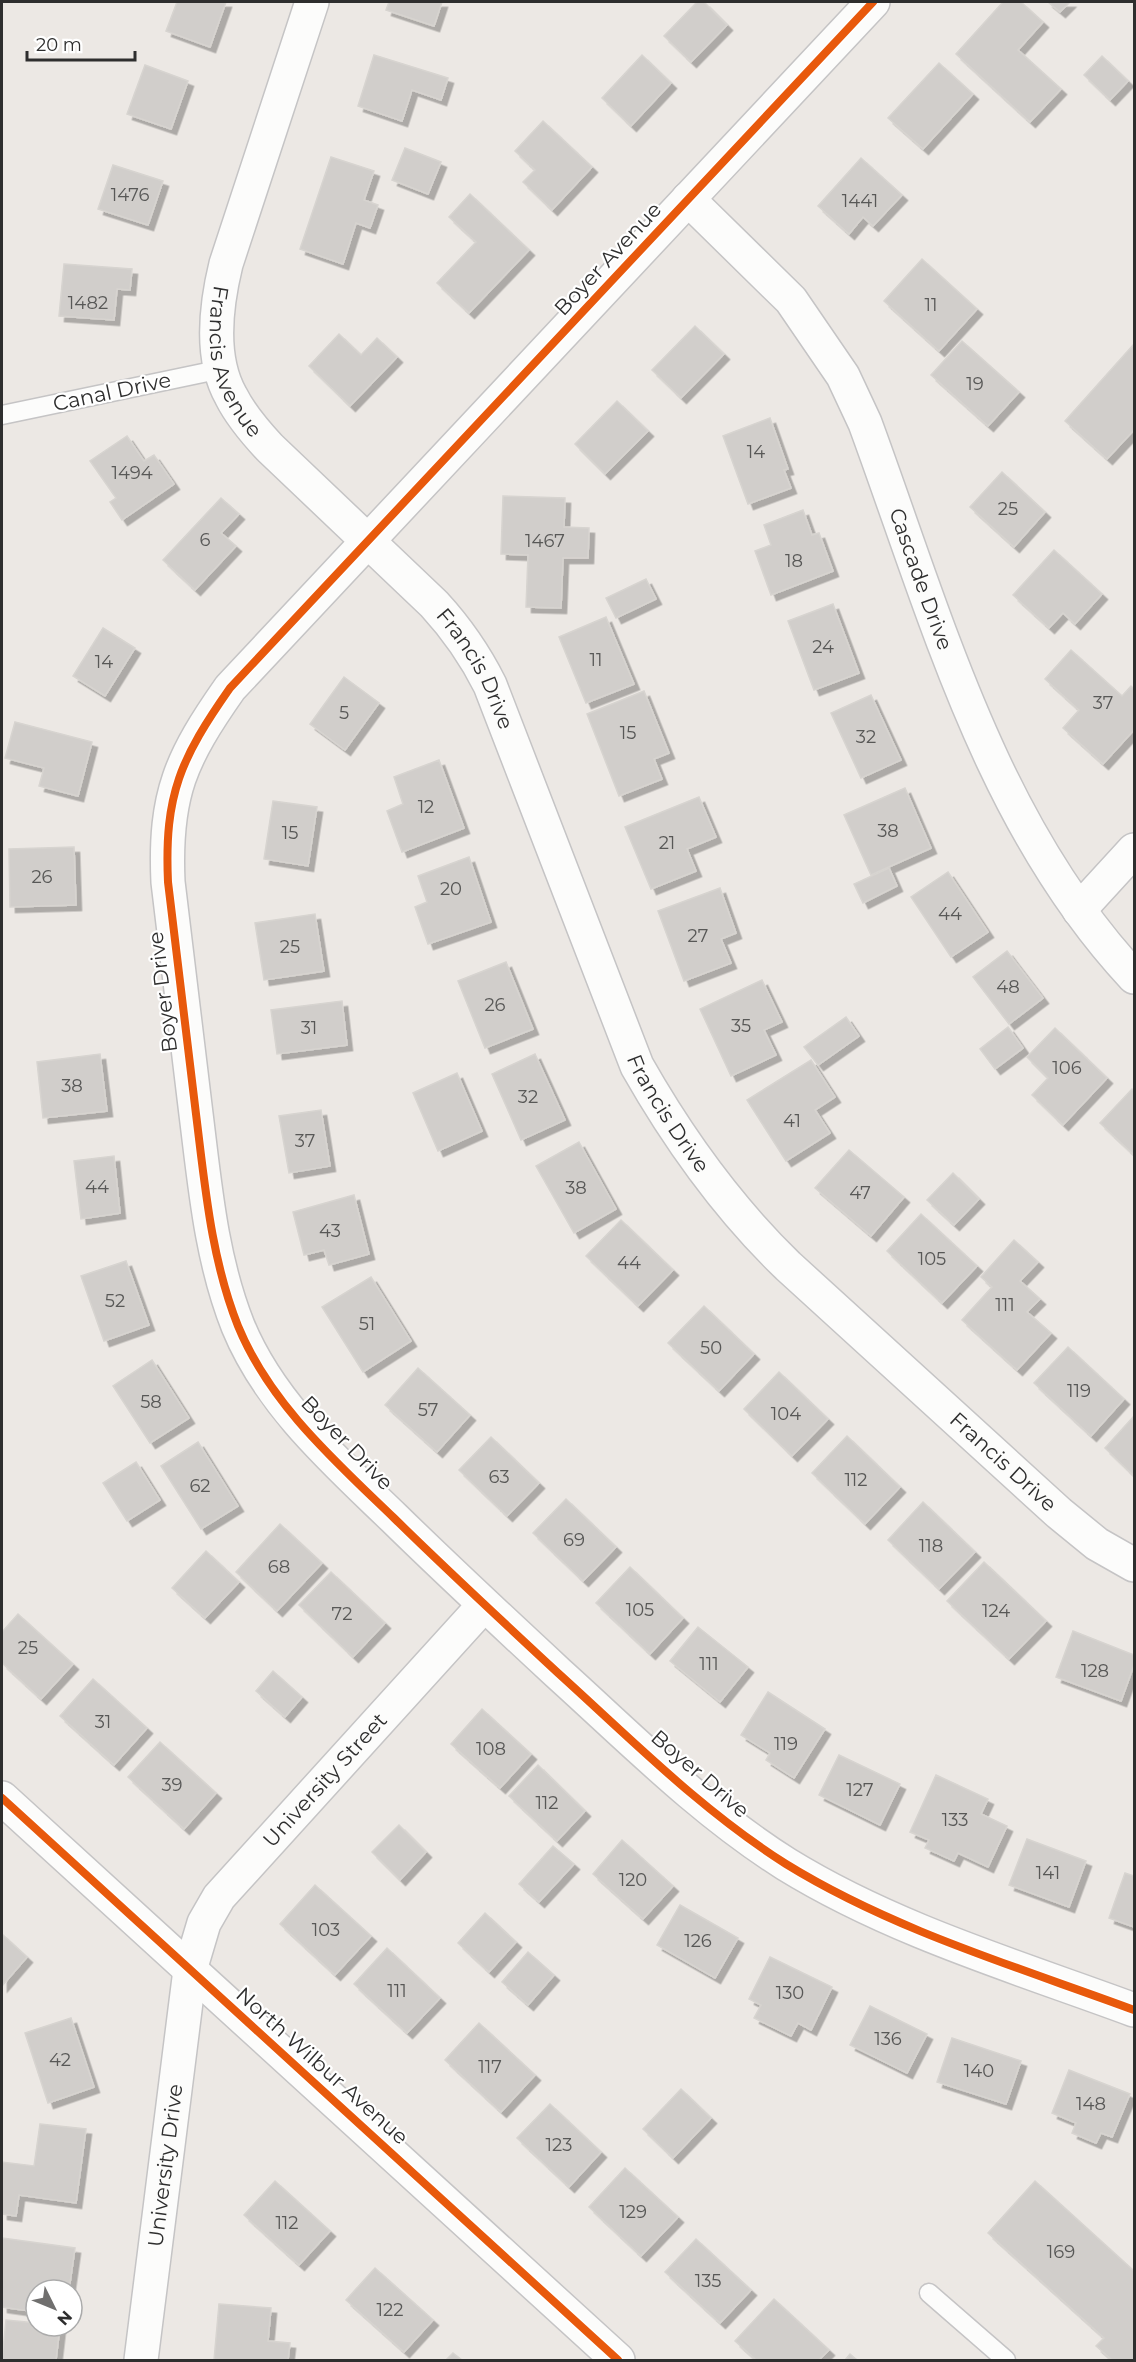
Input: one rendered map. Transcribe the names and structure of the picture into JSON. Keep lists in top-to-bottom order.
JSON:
{
  "streets": {
    "street": [
      "Boyer Avenue",
      "Francis Avenue",
      "Cascade Drive",
      "Francis Drive",
      "Boyer Drive",
      "University Street",
      "North Wilbur Avenue",
      "University Drive"
    ],
    "lane": ["Canal Drive"]
  },
  "crossings": [
    ["Boyer Avenue", "Francis Avenue"],
    ["Boyer Avenue", "Cascade Drive"],
    ["Boyer Avenue", "Francis Drive"],
    ["Boyer Avenue", "Boyer Drive"],
    ["Francis Avenue", "Canal Drive"],
    ["Francis Avenue", "Francis Drive"],
    ["Francis Avenue", "Boyer Drive"],
    ["Francis Drive", "Boyer Drive"],
    ["Boyer Drive", "University Street"],
    ["University Street", "North Wilbur Avenue"],
    ["University Street", "University Drive"],
    ["North Wilbur Avenue", "University Drive"]
  ],
  "house_numbers": [
    "1476",
    "1441",
    "1482",
    "11",
    "19",
    "14",
    "1494",
    "25",
    "6",
    "1467",
    "18",
    "24",
    "11",
    "14",
    "37",
    "5",
    "15",
    "32",
    "12",
    "38",
    "15",
    "21",
    "26",
    "20",
    "44",
    "27",
    "25",
    "48",
    "26",
    "35",
    "31",
    "106",
    "38",
    "32",
    "41",
    "37",
    "44",
    "38",
    "47",
    "43",
    "105",
    "44",
    "52",
    "111",
    "51",
    "50",
    "119",
    "58",
    "57",
    "104",
    "63",
    "112",
    "62",
    "69",
    "118",
    "68",
    "105",
    "124",
    "72",
    "25",
    "111",
    "128",
    "31",
    "119",
    "108",
    "39",
    "127",
    "112",
    "133",
    "141",
    "120",
    "103",
    "126",
    "111",
    "130",
    "136",
    "42",
    "117",
    "140",
    "148",
    "123",
    "129",
    "112",
    "169",
    "135",
    "122"
  ],
  "scale_bar": "20 m",
  "north": "bottom right"
}
